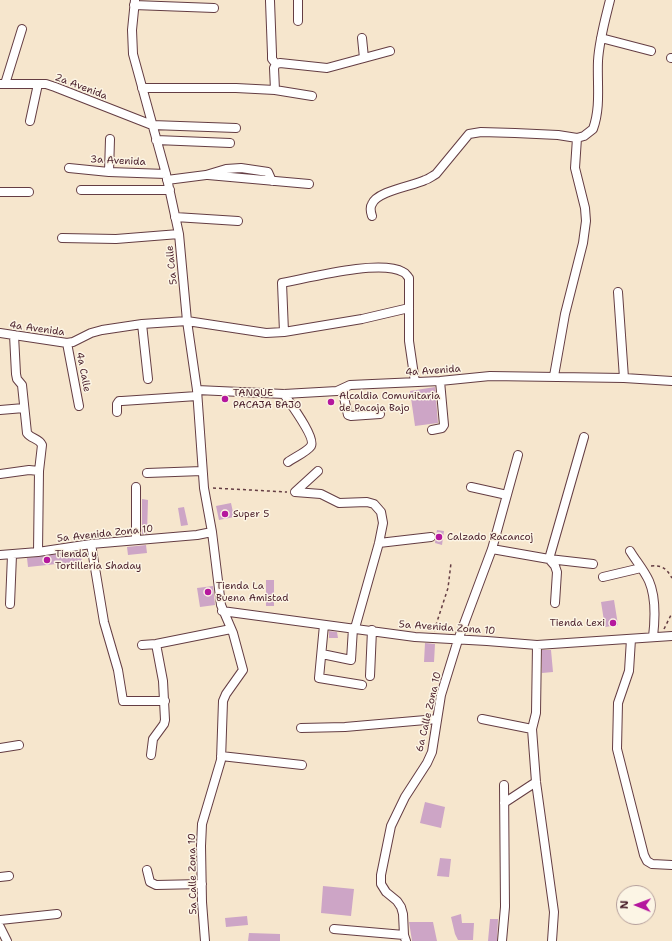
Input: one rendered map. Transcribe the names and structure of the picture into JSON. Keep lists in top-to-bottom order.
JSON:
{
  "streets": {
    "street": [
      "2a Avenida",
      "3a Avenida",
      "5a Calle",
      "4a Avenida",
      "4a Calle",
      "5a Avenida Zona 10",
      "6a Calle Zona 10",
      "5a Calle Zona 10"
    ]
  },
  "crossings": [
    ["2a Avenida", "5a Calle"],
    ["3a Avenida", "5a Calle"],
    ["5a Calle", "4a Avenida"],
    ["5a Calle", "5a Avenida Zona 10"],
    ["5a Calle", "5a Calle Zona 10"],
    ["4a Avenida", "4a Calle"],
    ["5a Avenida Zona 10", "6a Calle Zona 10"],
    ["5a Avenida Zona 10", "5a Calle Zona 10"]
  ],
  "places": [
    "TANQUE PACAJA BAJO",
    "Alcaldia Comunitaria de Pacaja Bajo",
    "Super 5",
    "Calzado Racancoj",
    "Tienda y Tortilleria Shaday",
    "Tienda La Buena Amistad",
    "Tienda Lexi"
  ],
  "north": "left"
}
